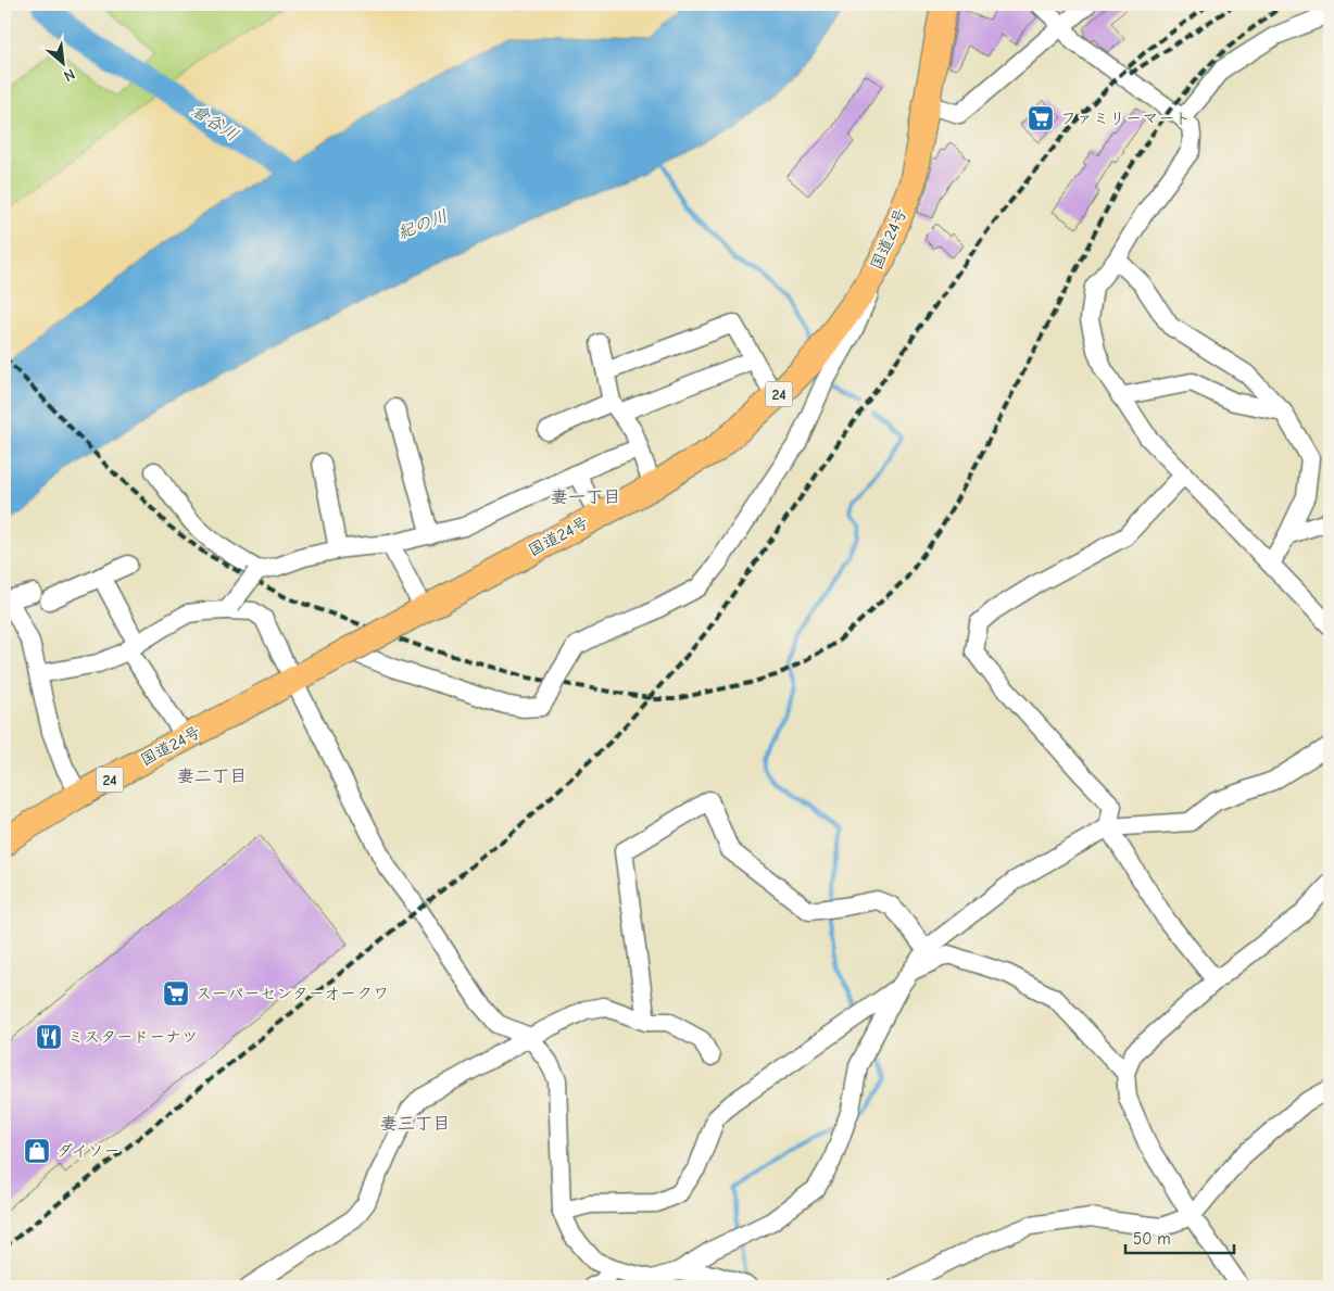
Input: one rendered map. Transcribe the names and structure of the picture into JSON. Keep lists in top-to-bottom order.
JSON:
{
  "streets": {
    "highway": ["国道24号", "24"]
  },
  "districts": ["妻一丁目", "妻二丁目", "妻三丁目"],
  "water": ["倉谷川", "紀の川"],
  "places": {
    "supermarket": ["ファミリーマート", "スーパーセンターオークワ"],
    "restaurant": ["ミスタードーナツ"],
    "shop": ["ダイソー"]
  },
  "scale_bar": "50 m",
  "north": "bottom right"
}
